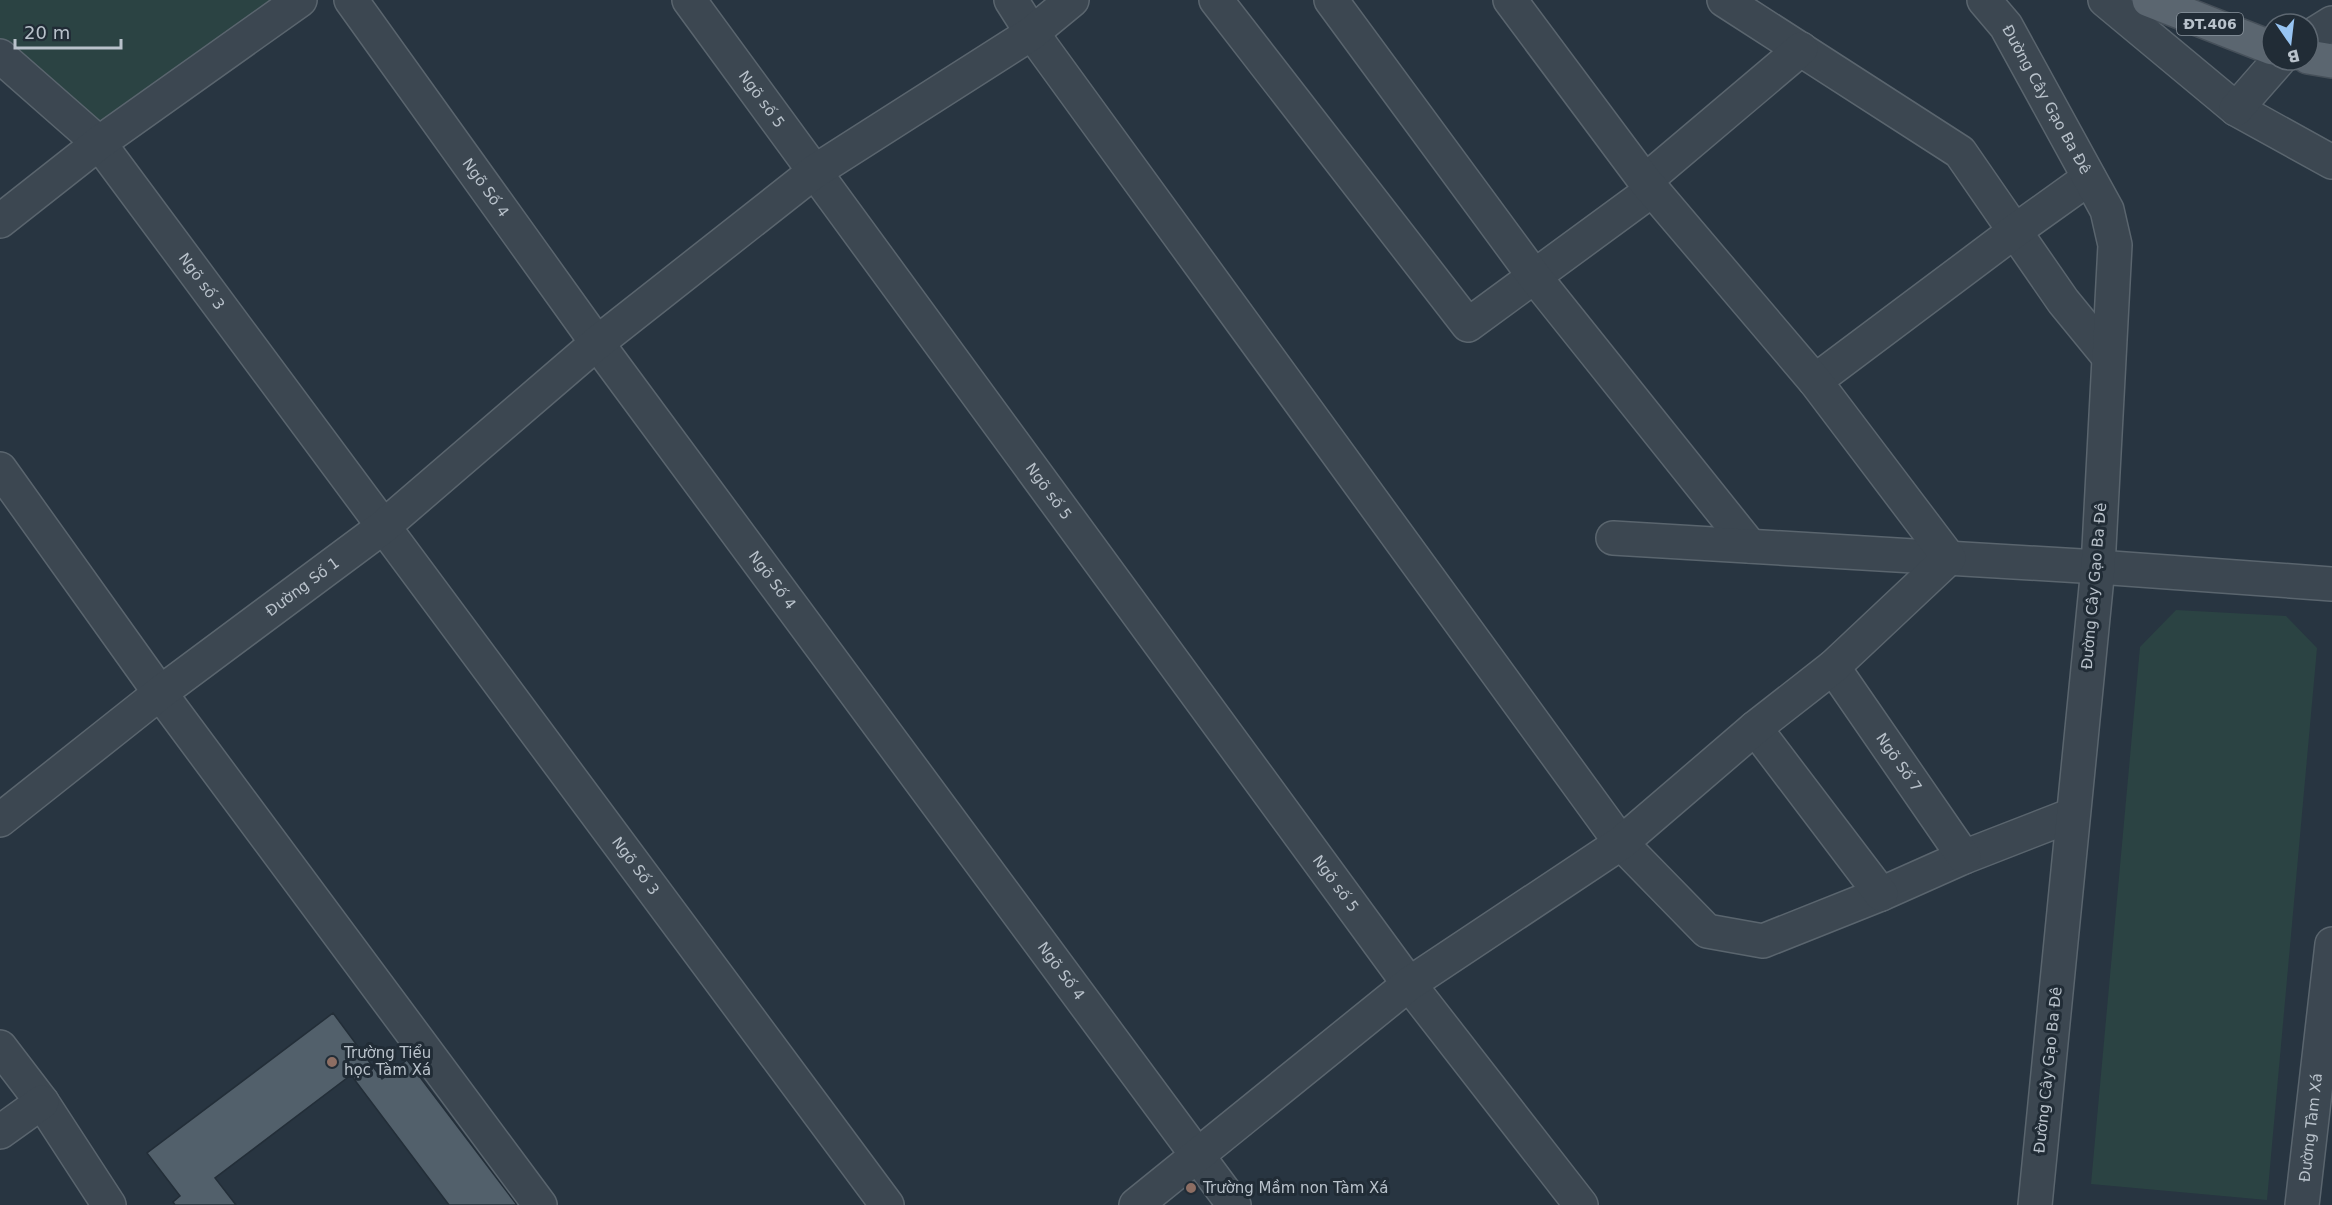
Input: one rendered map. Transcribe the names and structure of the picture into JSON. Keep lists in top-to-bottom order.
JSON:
{
  "streets": {
    "main road": ["ĐT.406"],
    "street": [
      "Ngõ số 5",
      "Đường Cây Gạo Ba Đê",
      "Ngõ Số 4",
      "Ngõ số 3",
      "Đường Số 1",
      "Ngõ Số 7",
      "Ngõ Số 3",
      "Đường Tàm Xá"
    ]
  },
  "crossings": [
    ["Ngõ số 5", "Đường Số 1"],
    ["Ngõ Số 4", "Đường Số 1"],
    ["Ngõ số 3", "Đường Số 1"],
    ["Ngõ số 3", "Ngõ Số 3"],
    ["Đường Số 1", "Ngõ Số 3"]
  ],
  "places": ["Trường Tiểu học Tàm Xá", "Trường Mầm non Tàm Xá"],
  "scale_bar": "20 m",
  "north": "bottom"
}
